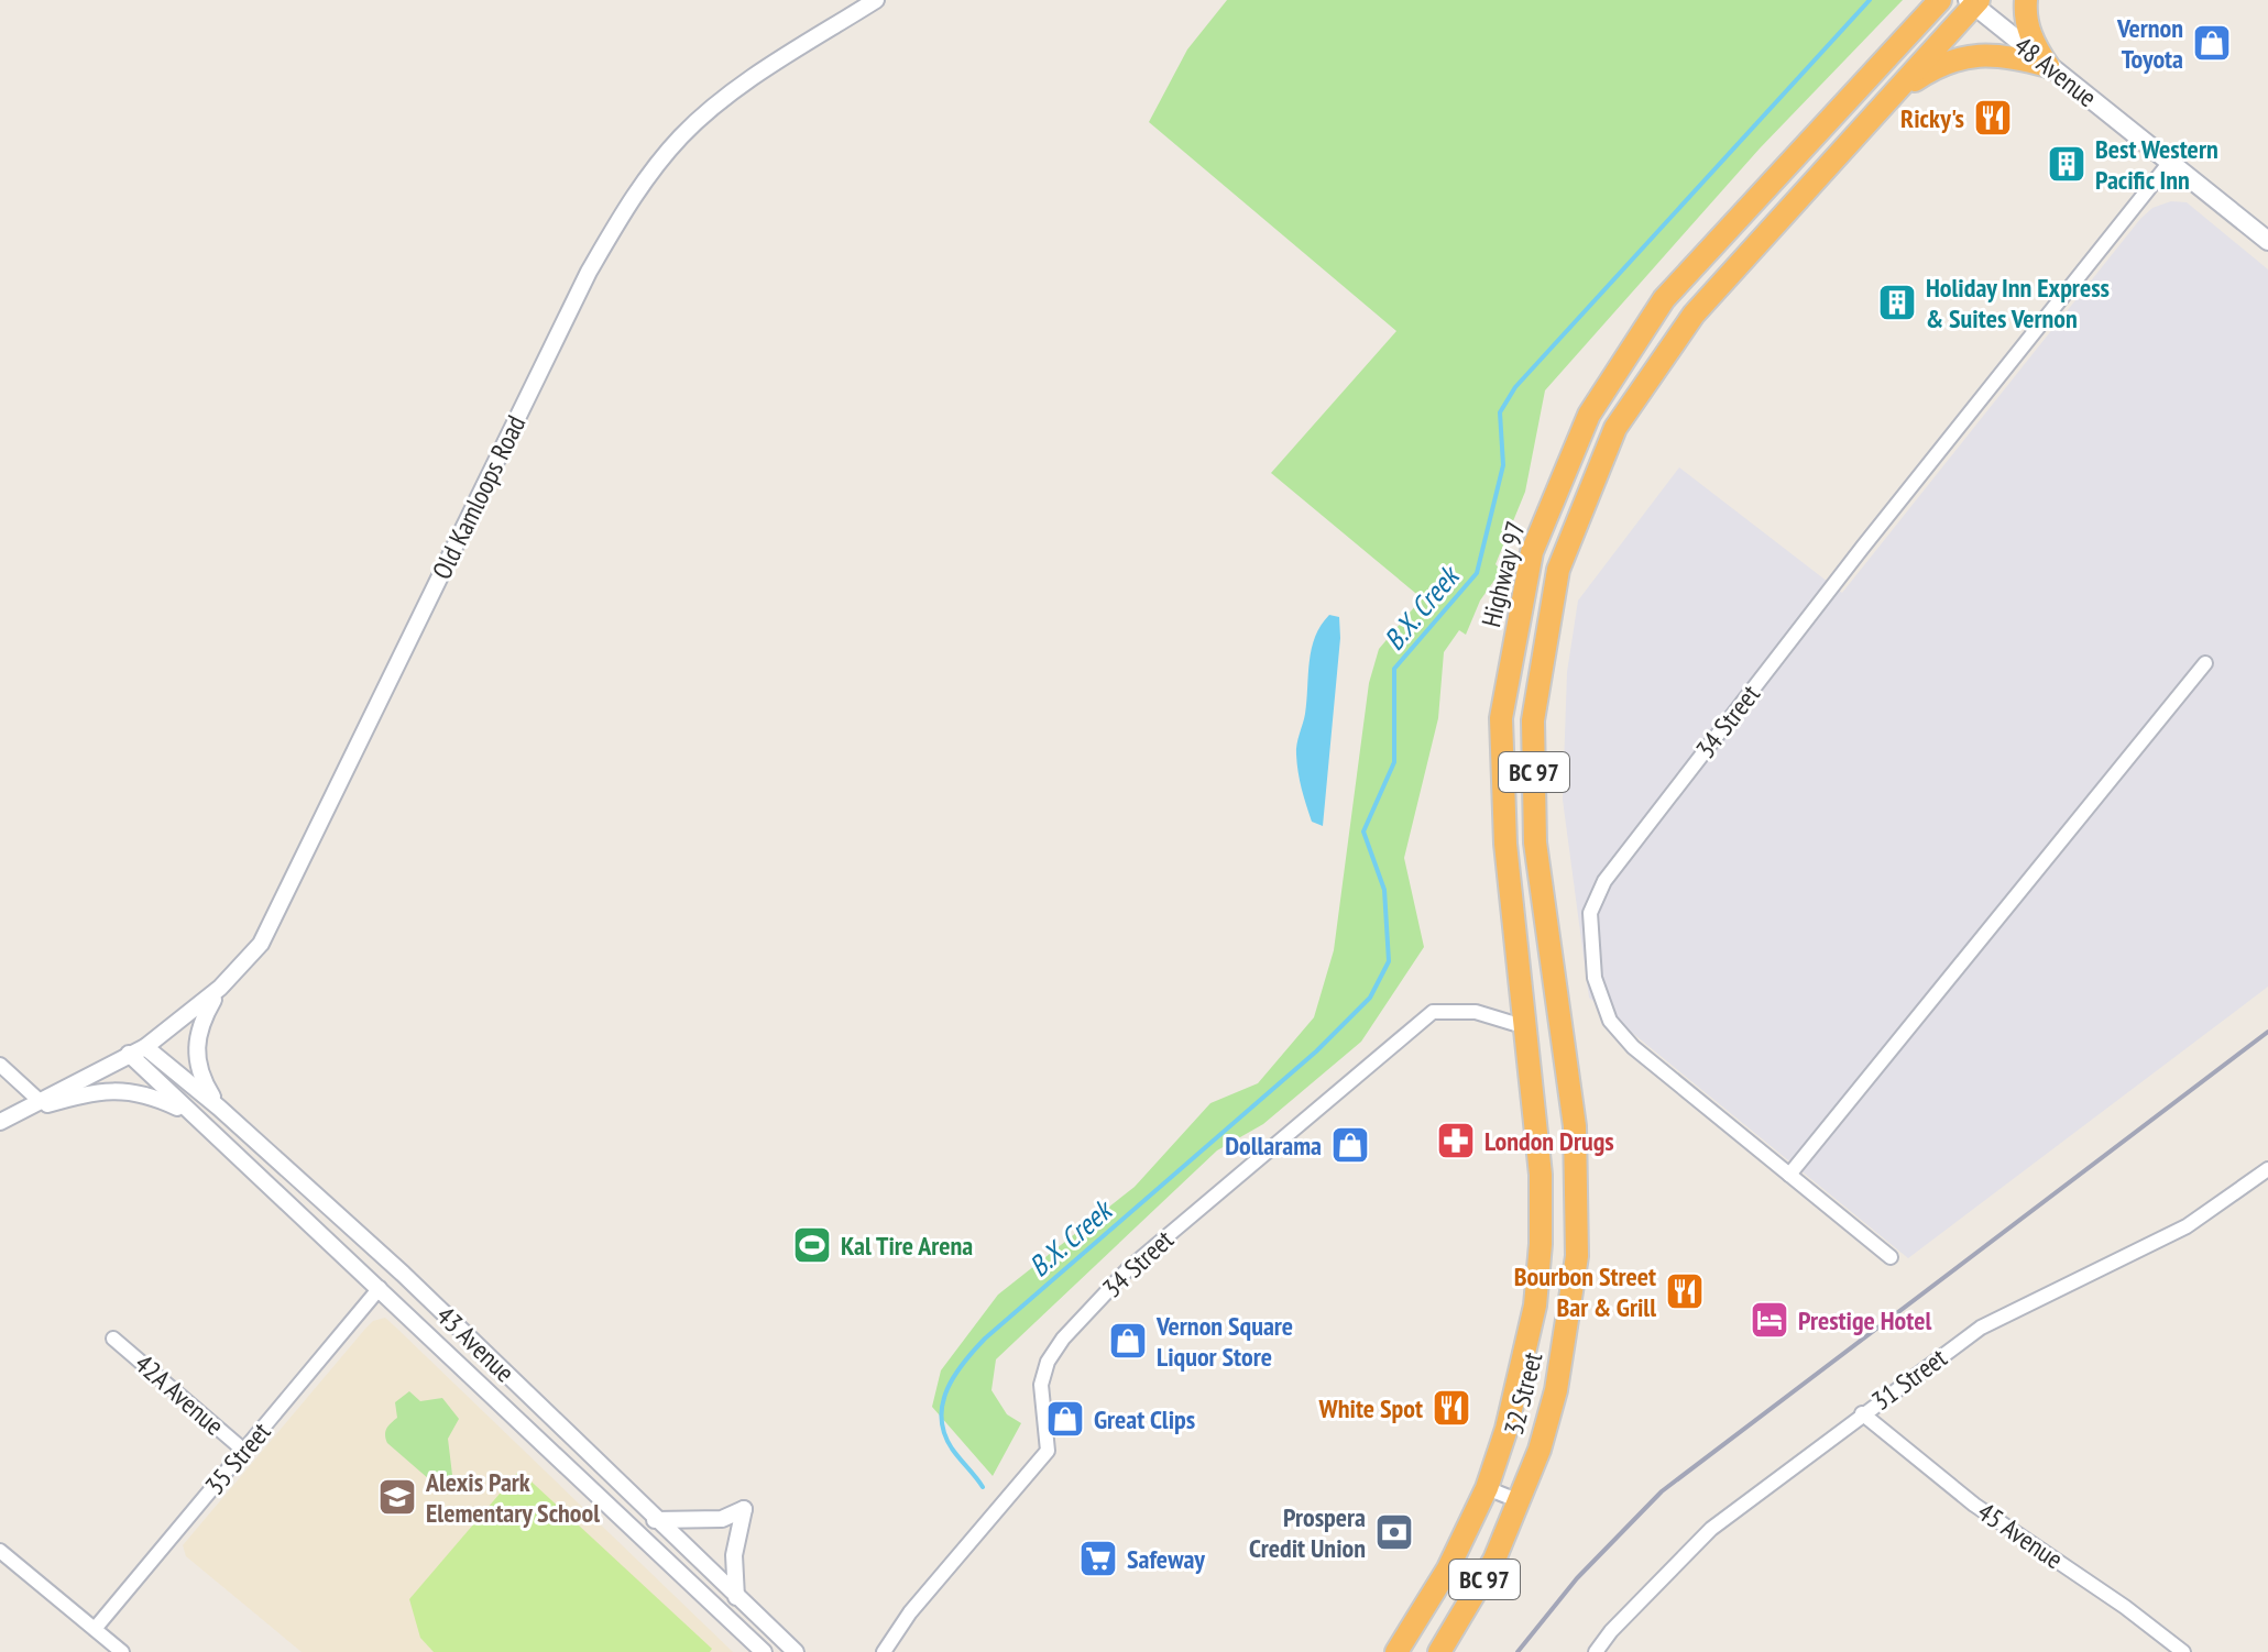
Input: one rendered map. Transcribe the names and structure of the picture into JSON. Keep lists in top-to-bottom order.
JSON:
{
  "streets": {
    "highway": ["Highway 97", "BC 97", "32 Street"],
    "main road": ["48 Avenue"],
    "street": [
      "Old Kamloops Road",
      "34 Street",
      "43 Avenue",
      "31 Street",
      "42A Avenue",
      "35 Street",
      "45 Avenue"
    ]
  },
  "crossings": [
    ["48 Avenue", "Highway 97"],
    ["48 Avenue", "34 Street"],
    ["Old Kamloops Road", "43 Avenue"],
    ["Highway 97", "34 Street"],
    ["Highway 97", "32 Street"],
    ["43 Avenue", "35 Street"],
    ["31 Street", "45 Avenue"],
    ["42A Avenue", "35 Street"]
  ],
  "water": ["B.X. Creek"],
  "places": {
    "shop": [
      "Vernon Toyota",
      "Dollarama",
      "Vernon Square Liquor Store",
      "Great Clips"
    ],
    "restaurant": ["Ricky's", "Bourbon Street Bar & Grill", "White Spot"],
    "building": ["Best Western Pacific Inn", "Holiday Inn Express & Suites Vernon"],
    "pharmacy": ["London Drugs"],
    "sports": ["Kal Tire Arena"],
    "hotel": ["Prestige Hotel"],
    "school or university": ["Alexis Park Elementary School"],
    "bank": ["Prospera Credit Union"],
    "supermarket": ["Safeway"]
  }
}
